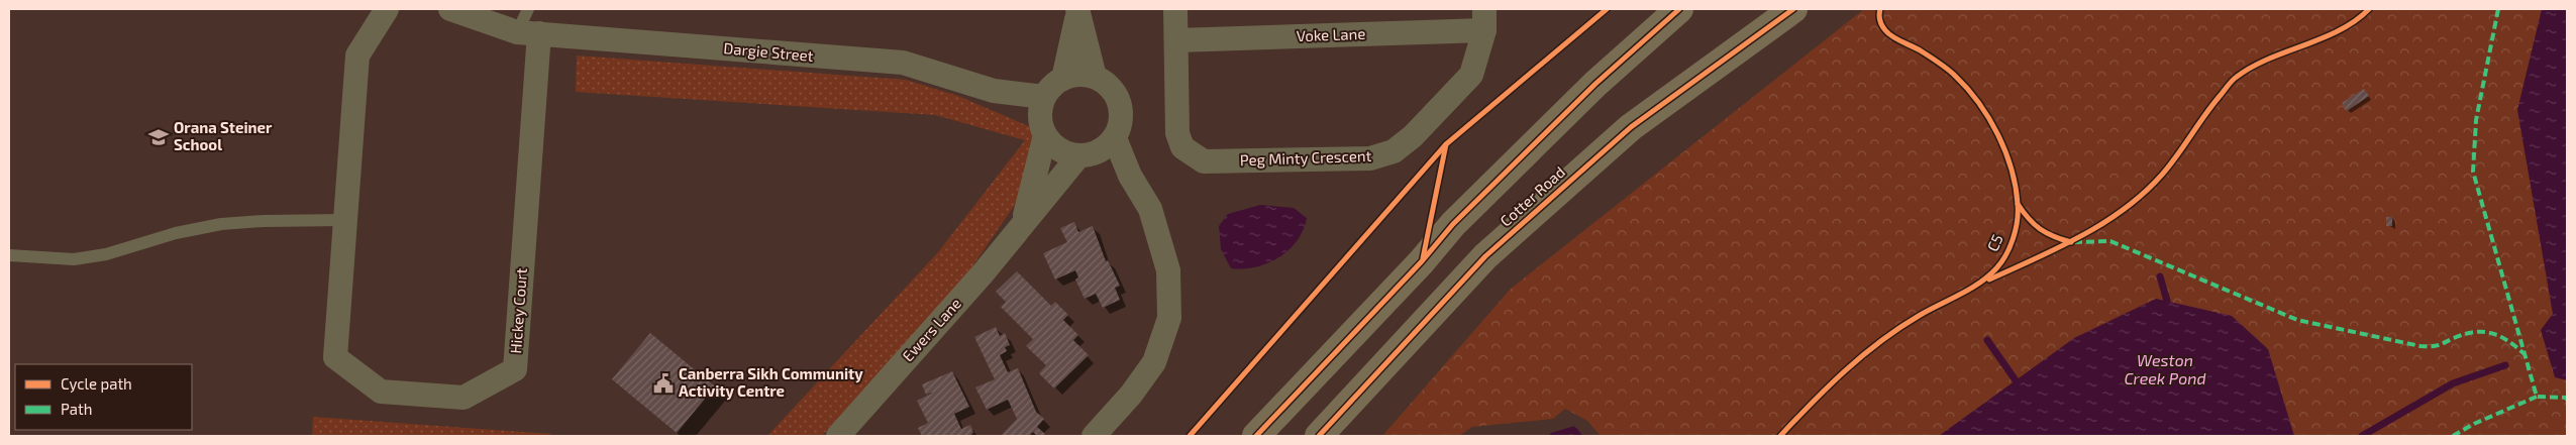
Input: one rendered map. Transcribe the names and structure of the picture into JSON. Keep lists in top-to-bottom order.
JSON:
{
  "streets": {
    "main road": ["Cotter Road"],
    "street": [
      "Voke Lane",
      "Dargie Street",
      "Peg Minty Crescent",
      "Hickey Court",
      "Ewers Lane"
    ],
    "cycle path": ["C5"]
  },
  "crossings": [
    ["Voke Lane", "Peg Minty Crescent"],
    ["Dargie Street", "Hickey Court"],
    ["Dargie Street", "Ewers Lane"]
  ],
  "water": ["Weston Creek Pond"],
  "places": {
    "school or university": ["Orana Steiner School"],
    "public building": ["Canberra Sikh Community Activity Centre"]
  },
  "legend": ["Cycle path", "Path"]
}
